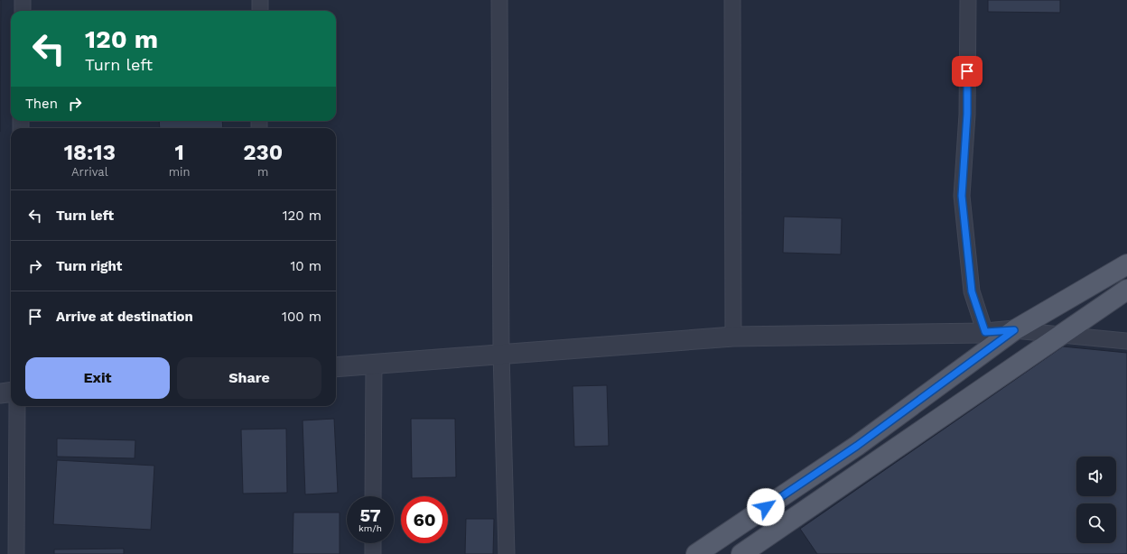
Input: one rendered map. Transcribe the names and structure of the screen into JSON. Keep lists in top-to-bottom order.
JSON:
{
  "page": {
    "turn": ["120 m", "Turn left"],
    "then": "Then",
    "eta": [
      "18:13",
      "Arrival",
      "1",
      "min",
      "230",
      "m"
    ],
    "list": [
      {
        "name": "Turn left",
        "value": "120 m"
      },
      {
        "name": "Turn right",
        "value": "10 m"
      },
      {
        "name": "Arrive at destination",
        "value": "100 m"
      }
    ],
    "buttons": ["Exit", "Share"],
    "speed": "57 km/h",
    "limit": "60"
  }
}
